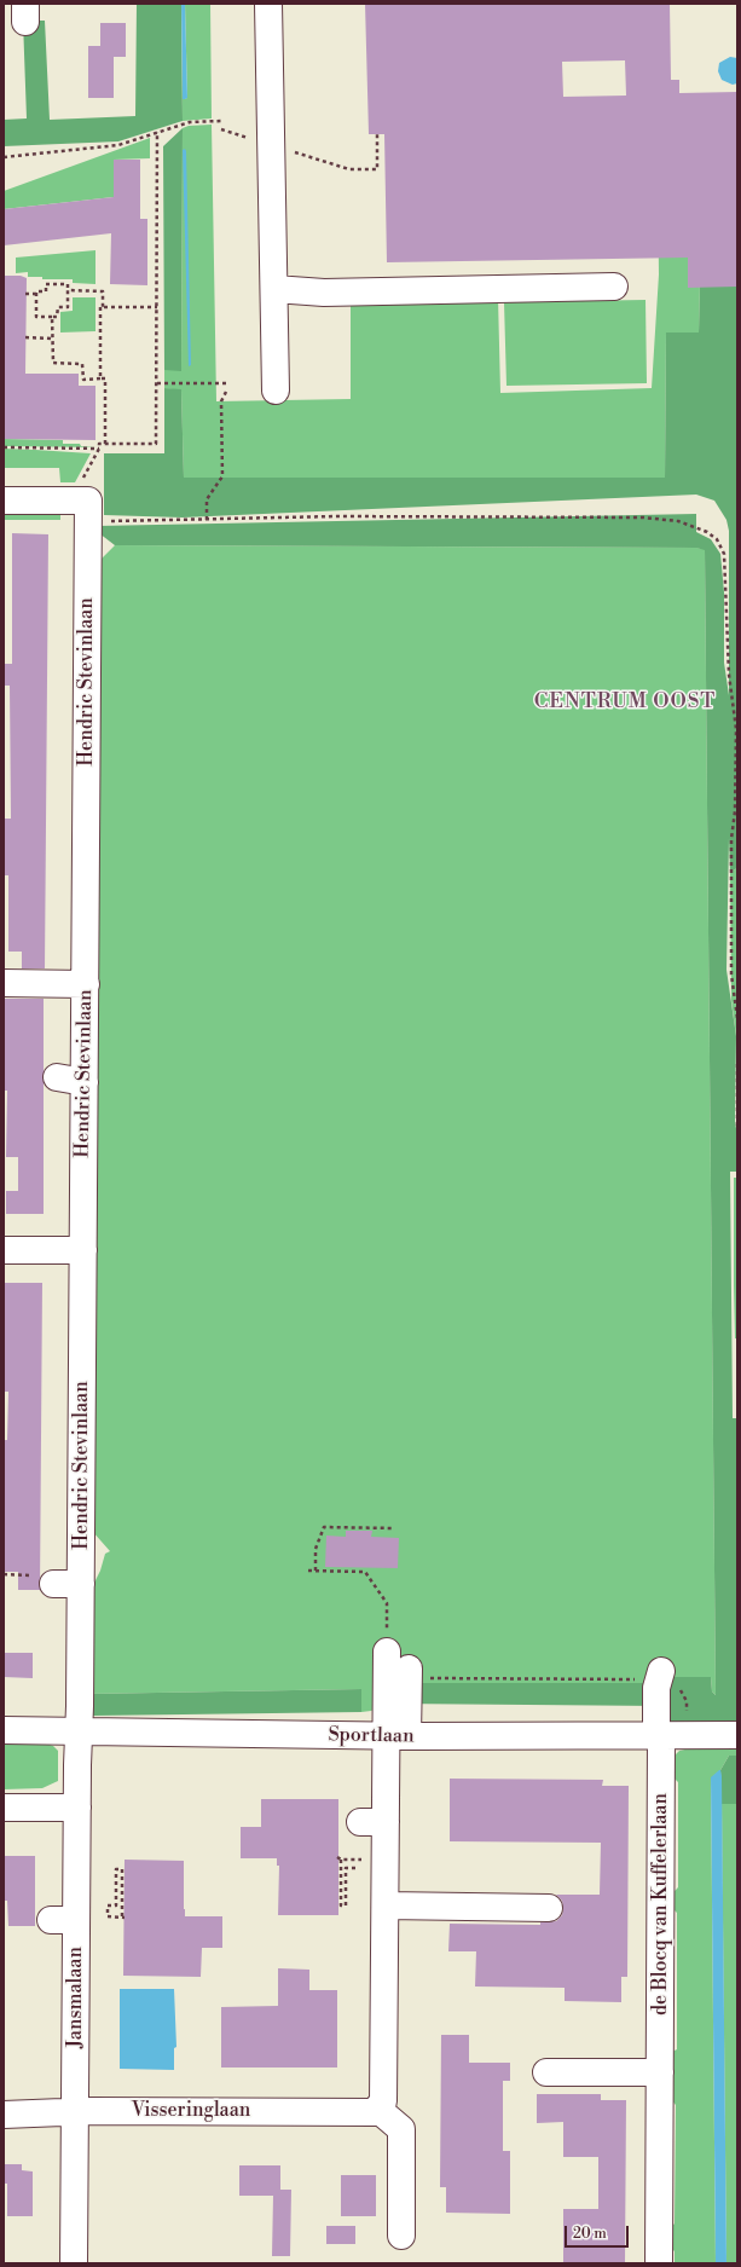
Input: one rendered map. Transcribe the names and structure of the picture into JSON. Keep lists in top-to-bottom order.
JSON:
{
  "streets": {
    "street": [
      "Hendric Stevinlaan",
      "Sportlaan",
      "de Blocq van Kuffelerlaan",
      "Jansmalaan",
      "Visseringlaan"
    ]
  },
  "crossings": [
    ["Hendric Stevinlaan", "Sportlaan"],
    ["Hendric Stevinlaan", "Jansmalaan"],
    ["Sportlaan", "de Blocq van Kuffelerlaan"],
    ["Sportlaan", "Jansmalaan"],
    ["Jansmalaan", "Visseringlaan"]
  ],
  "districts": ["CENTRUM OOST"],
  "scale_bar": "20 m"
}
